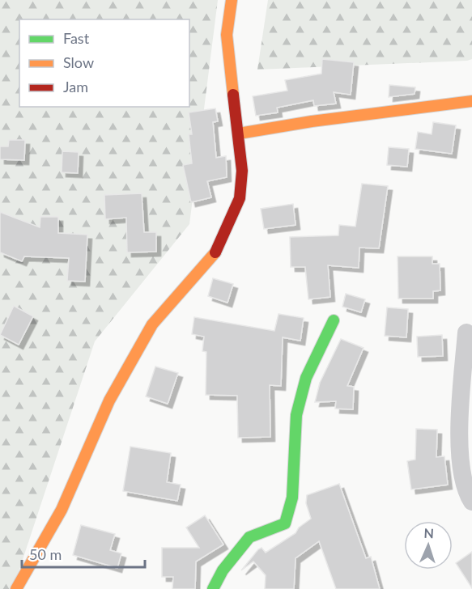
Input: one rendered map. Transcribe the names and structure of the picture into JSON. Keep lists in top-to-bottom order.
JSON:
{
  "legend": ["Fast", "Slow", "Jam"],
  "scale_bar": "50 m",
  "north": "top"
}
